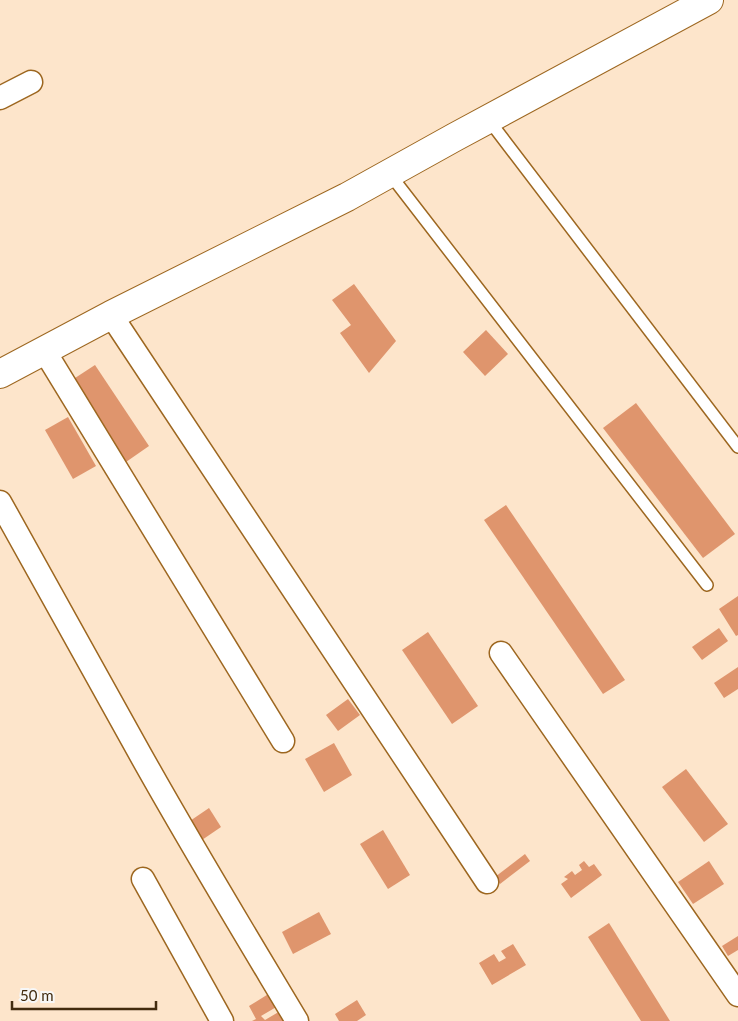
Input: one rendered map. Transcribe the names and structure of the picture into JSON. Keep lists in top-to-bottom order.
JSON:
{
  "scale_bar": "50 m"
}
